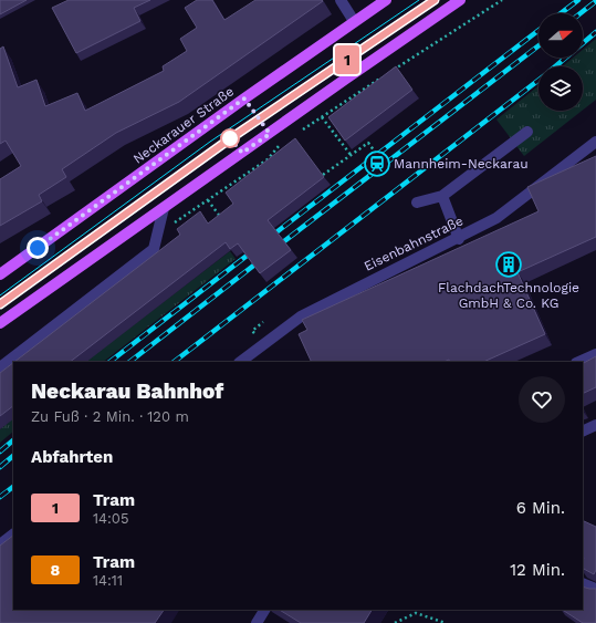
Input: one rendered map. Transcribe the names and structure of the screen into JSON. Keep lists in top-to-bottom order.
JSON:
{
  "streets": {
    "main road": ["Neckarauer Straße"],
    "street": ["Eisenbahnstraße"]
  },
  "places": {
    "station": ["Mannheim-Neckarau"],
    "building": ["FlachdachTechnologie GmbH & Co. KG"]
  },
  "lines": ["tram line 1"],
  "north": "right",
  "page": {
    "on_map": "1",
    "heading": [
      ["Neckarau Bahnhof", "Zu Fuß · 2 Min. · 120 m"],
      "Abfahrten"
    ],
    "list": [
      {
        "mark": "1",
        "name": "Tram",
        "note": "14:05",
        "value": "6 Min."
      },
      {
        "mark": "8",
        "name": "Tram",
        "note": "14:11",
        "value": "12 Min."
      }
    ]
  }
}
